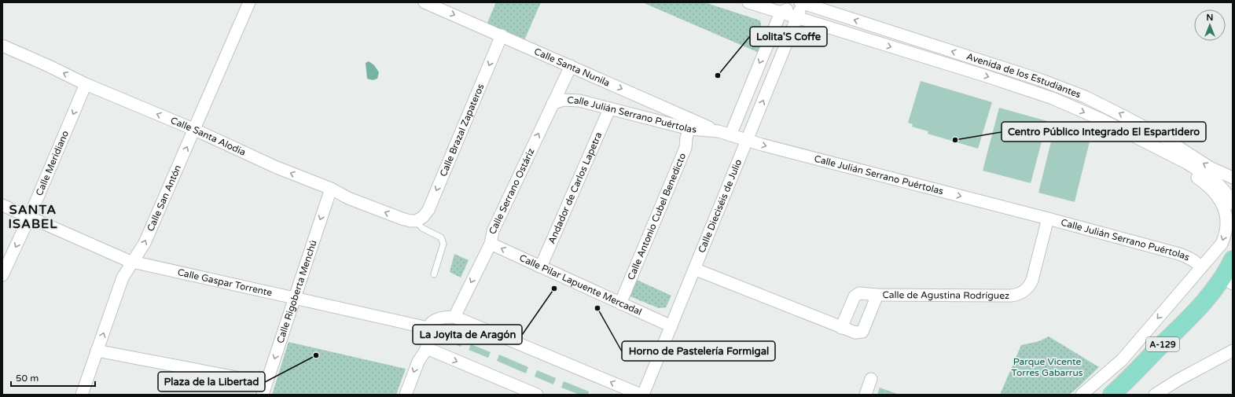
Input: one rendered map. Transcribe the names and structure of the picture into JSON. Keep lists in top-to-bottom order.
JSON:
{
  "streets": {
    "main road": ["A-129"],
    "street": [
      "Calle Santa Nunila",
      "Avenida de los Estudiantes",
      "Calle Julián Serrano Puértolas",
      "Calle Brazal Zapateros",
      "Calle Santa Alodia",
      "Calle Meridiano",
      "Andador de Carlos Lapetra",
      "Calle Serrano Ostáriz",
      "Calle San Antón",
      "Calle Dieciséis de Julio",
      "Calle Antonio Cubel Benedicto",
      "Calle Gaspar Torrente",
      "Calle Pilar Lapuente Mercadal",
      "Calle Rigoberta Menchú",
      "Calle de Agustina Rodríguez"
    ]
  },
  "crossings": [
    ["Calle Santa Nunila", "Calle Julián Serrano Puértolas"],
    ["Calle Santa Nunila", "Calle Brazal Zapateros"],
    ["Calle Santa Nunila", "Calle Serrano Ostáriz"],
    ["Avenida de los Estudiantes", "Calle Dieciséis de Julio"],
    ["Calle Julián Serrano Puértolas", "Andador de Carlos Lapetra"],
    ["Calle Julián Serrano Puértolas", "Calle Serrano Ostáriz"],
    ["Calle Julián Serrano Puértolas", "Calle Dieciséis de Julio"],
    ["Calle Julián Serrano Puértolas", "Calle Antonio Cubel Benedicto"],
    ["Calle Julián Serrano Puértolas", "Calle de Agustina Rodríguez"],
    ["Calle Brazal Zapateros", "Calle Santa Alodia"],
    ["Calle Santa Alodia", "Calle Meridiano"],
    ["Calle Santa Alodia", "Calle San Antón"],
    ["Calle Santa Alodia", "Calle Rigoberta Menchú"],
    ["Calle Meridiano", "Calle Gaspar Torrente"],
    ["Andador de Carlos Lapetra", "Calle Pilar Lapuente Mercadal"],
    ["Calle Serrano Ostáriz", "Calle Pilar Lapuente Mercadal"],
    ["Calle San Antón", "Calle Gaspar Torrente"],
    ["Calle Dieciséis de Julio", "Calle Pilar Lapuente Mercadal"],
    ["Calle Dieciséis de Julio", "Calle de Agustina Rodríguez"],
    ["Calle Antonio Cubel Benedicto", "Calle Pilar Lapuente Mercadal"],
    ["Calle Gaspar Torrente", "Calle Rigoberta Menchú"]
  ],
  "one_way": [
    "Calle Santa Nunila",
    "Calle Julián Serrano Puértolas",
    "Calle Brazal Zapateros",
    "Calle Santa Alodia",
    "Calle Meridiano",
    "Calle San Antón",
    "Calle Rigoberta Menchú"
  ],
  "districts": ["SANTA ISABEL"],
  "parks": ["Parque Vicente Torres Gabarrus"],
  "places": [
    "Lolita'S Coffe",
    "Centro Público Integrado El Espartidero",
    "La Joyita de Aragón",
    "Horno de Pastelería Formigal",
    "Plaza de la Libertad"
  ],
  "scale_bar": "50 m",
  "north": "top"
}
